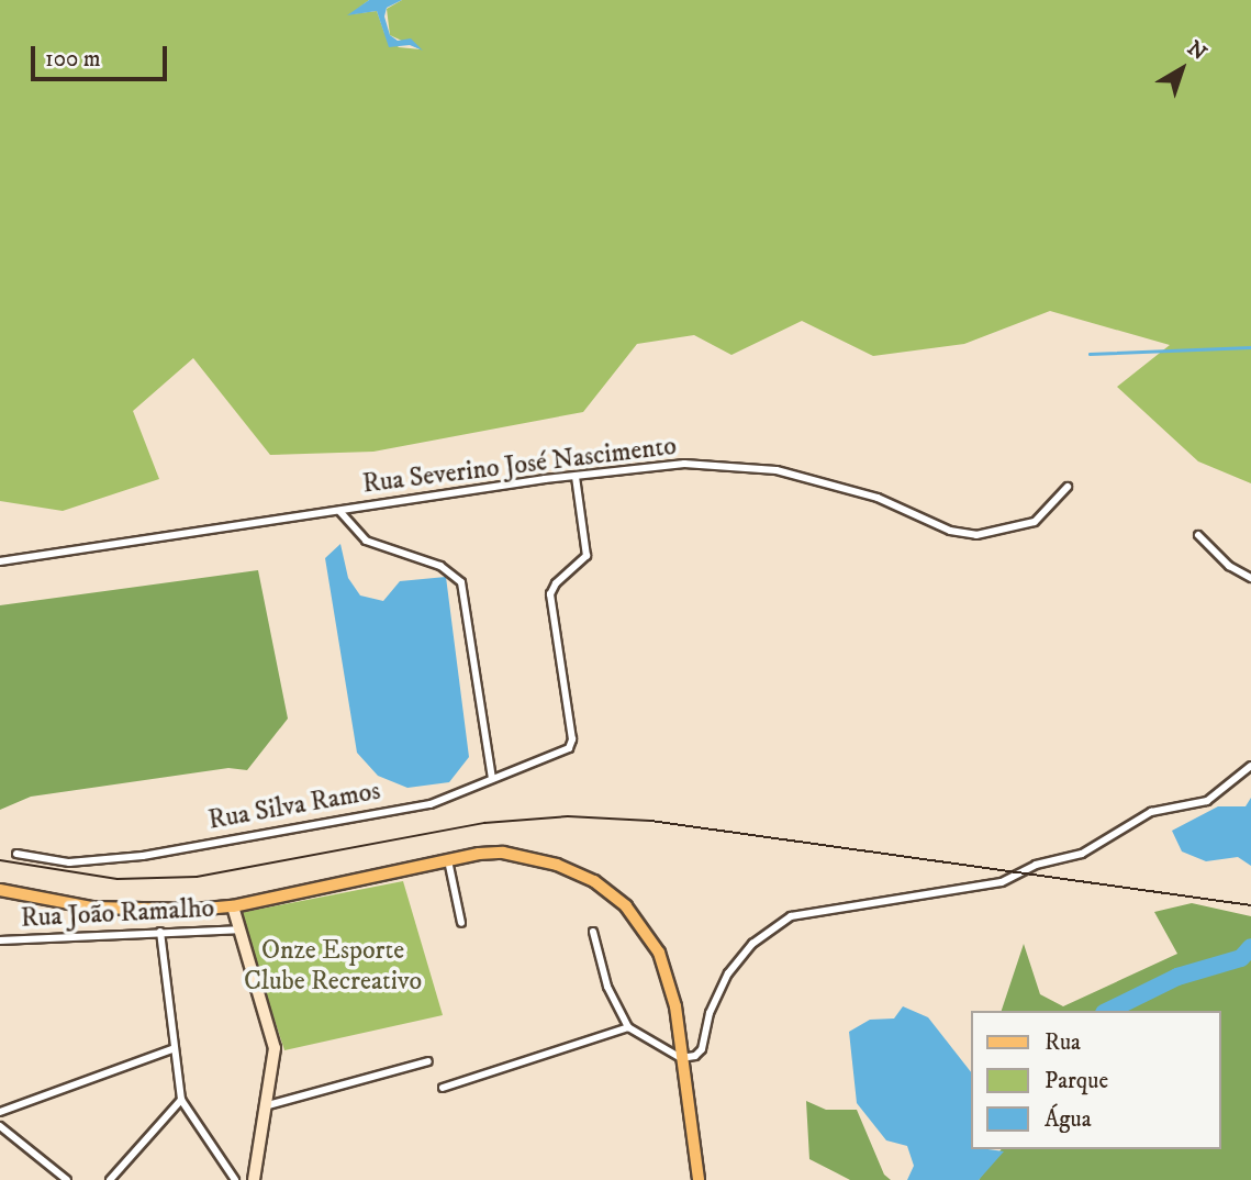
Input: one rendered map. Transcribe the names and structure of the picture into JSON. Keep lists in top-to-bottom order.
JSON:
{
  "streets": {
    "street": ["Rua Severino José Nascimento", "Rua Silva Ramos", "Rua João Ramalho"]
  },
  "crossings": [
    ["Rua Severino José Nascimento", "Rua Silva Ramos"]
  ],
  "parks": ["Onze Esporte Clube Recreativo"],
  "legend": ["Rua", "Parque", "Água"],
  "scale_bar": "100 m",
  "north": "top right"
}
